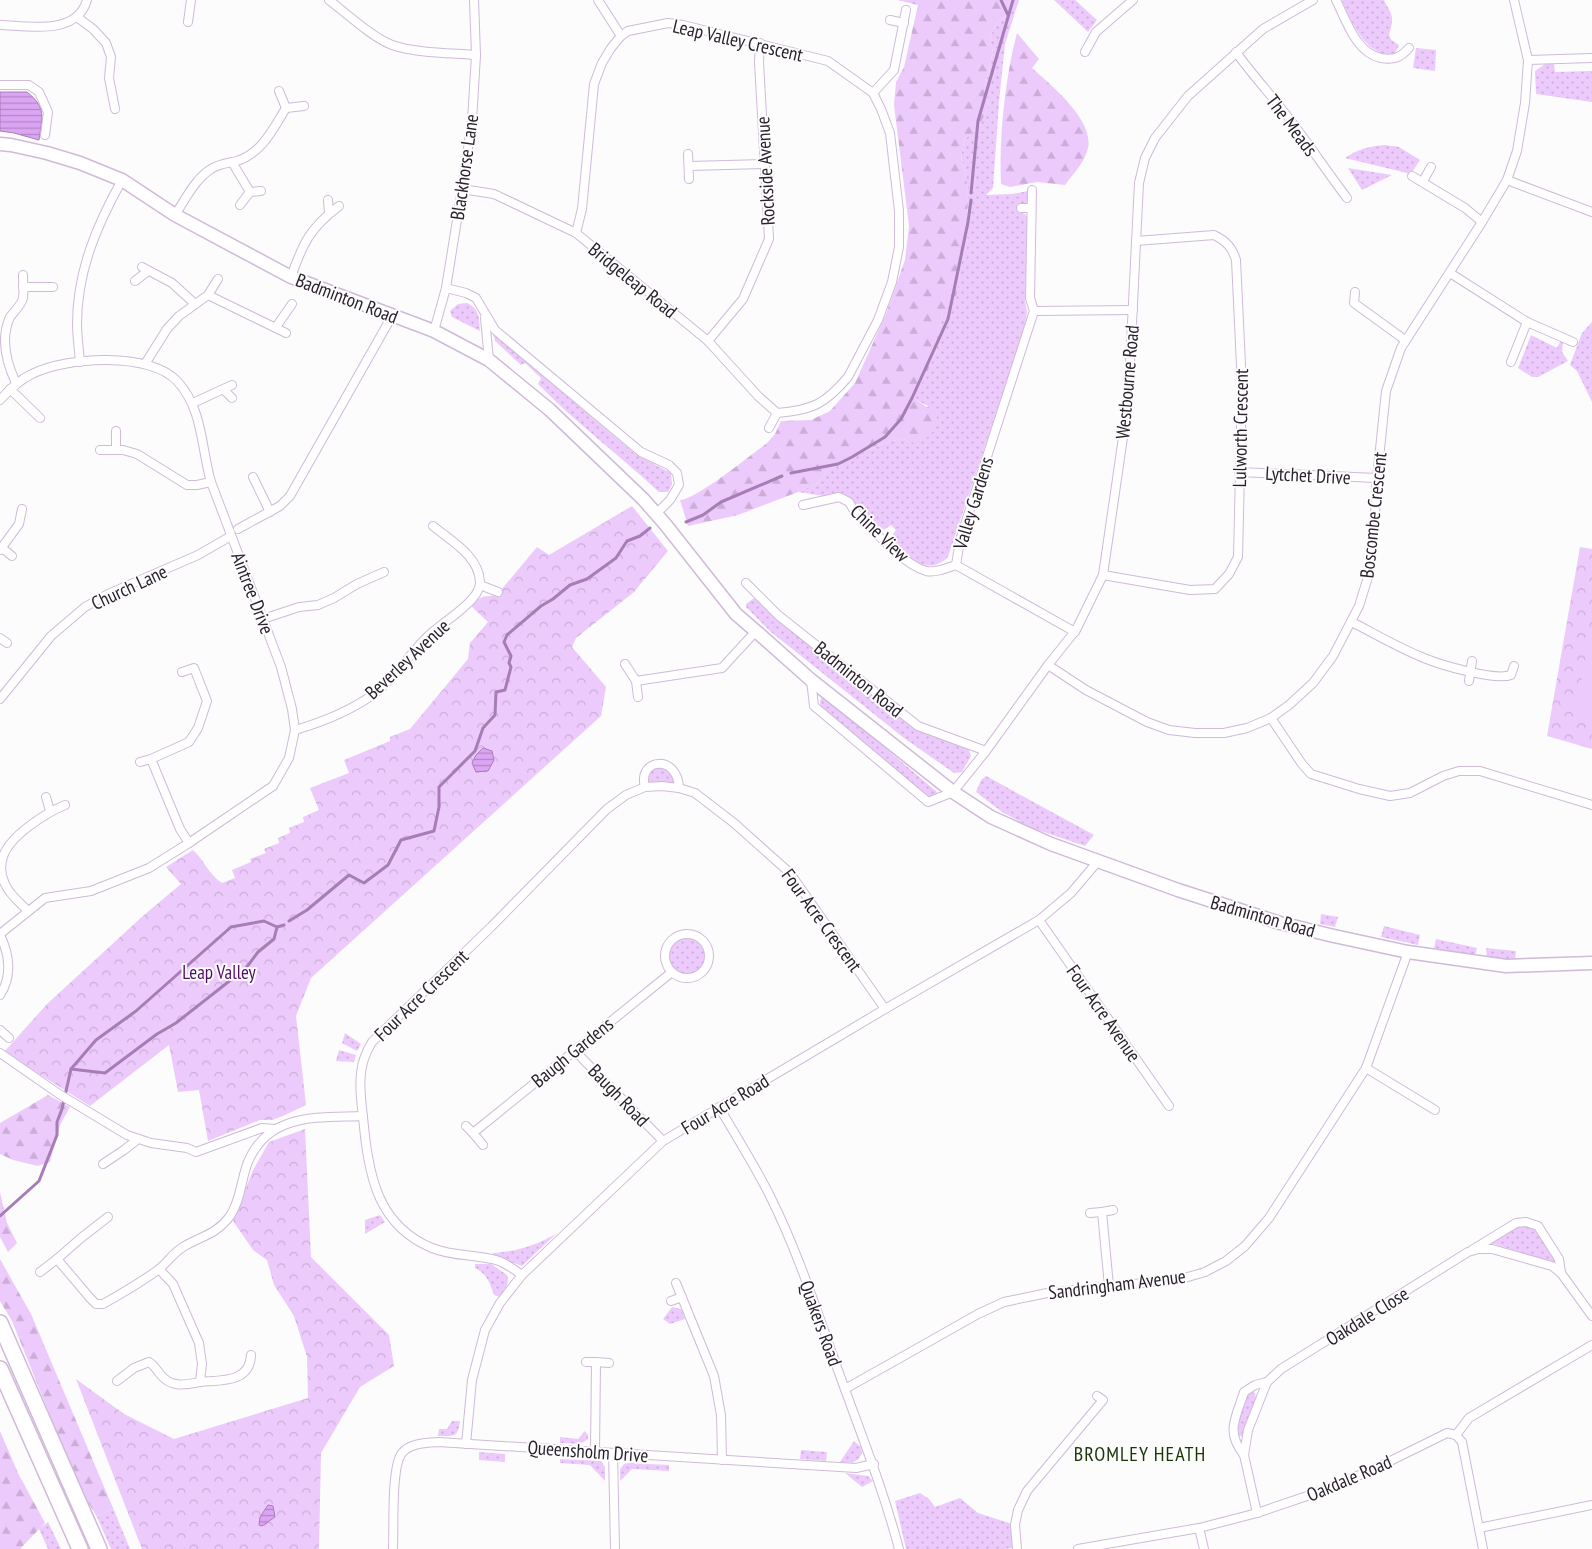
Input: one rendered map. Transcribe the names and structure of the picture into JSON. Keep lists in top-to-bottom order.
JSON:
{
  "streets": {
    "main road": ["Badminton Road"],
    "street": [
      "Leap Valley Crescent",
      "The Meads",
      "Blackhorse Lane",
      "Rockside Avenue",
      "Bridgeleap Road",
      "Westbourne Road",
      "Lulworth Crescent",
      "Lytchet Drive",
      "Valley Gardens",
      "Boscombe Crescent",
      "Chine View",
      "Church Lane",
      "Aintree Drive",
      "Beverley Avenue",
      "Four Acre Crescent",
      "Four Acre Avenue",
      "Baugh Gardens",
      "Baugh Road",
      "Four Acre Road",
      "Sandringham Avenue",
      "Oakdale Close",
      "Quakers Road",
      "Queensholm Drive",
      "Oakdale Road"
    ]
  },
  "crossings": [
    ["Leap Valley Crescent", "Rockside Avenue"],
    ["Leap Valley Crescent", "Bridgeleap Road"],
    ["The Meads", "Westbourne Road"],
    ["Blackhorse Lane", "Bridgeleap Road"],
    ["Blackhorse Lane", "Badminton Road"],
    ["Rockside Avenue", "Bridgeleap Road"],
    ["Badminton Road", "Westbourne Road"],
    ["Badminton Road", "Four Acre Road"],
    ["Badminton Road", "Sandringham Avenue"],
    ["Westbourne Road", "Lulworth Crescent"],
    ["Westbourne Road", "Valley Gardens"],
    ["Westbourne Road", "Boscombe Crescent"],
    ["Lulworth Crescent", "Lytchet Drive"],
    ["Lytchet Drive", "Boscombe Crescent"],
    ["Valley Gardens", "Chine View"],
    ["Church Lane", "Aintree Drive"],
    ["Aintree Drive", "Beverley Avenue"],
    ["Four Acre Crescent", "Four Acre Road"],
    ["Four Acre Avenue", "Four Acre Road"],
    ["Baugh Gardens", "Baugh Road"],
    ["Baugh Road", "Four Acre Road"],
    ["Four Acre Road", "Quakers Road"],
    ["Four Acre Road", "Queensholm Drive"],
    ["Sandringham Avenue", "Quakers Road"],
    ["Oakdale Close", "Oakdale Road"],
    ["Quakers Road", "Queensholm Drive"]
  ],
  "districts": ["BROMLEY HEATH"],
  "parks": ["Leap Valley"]
}
